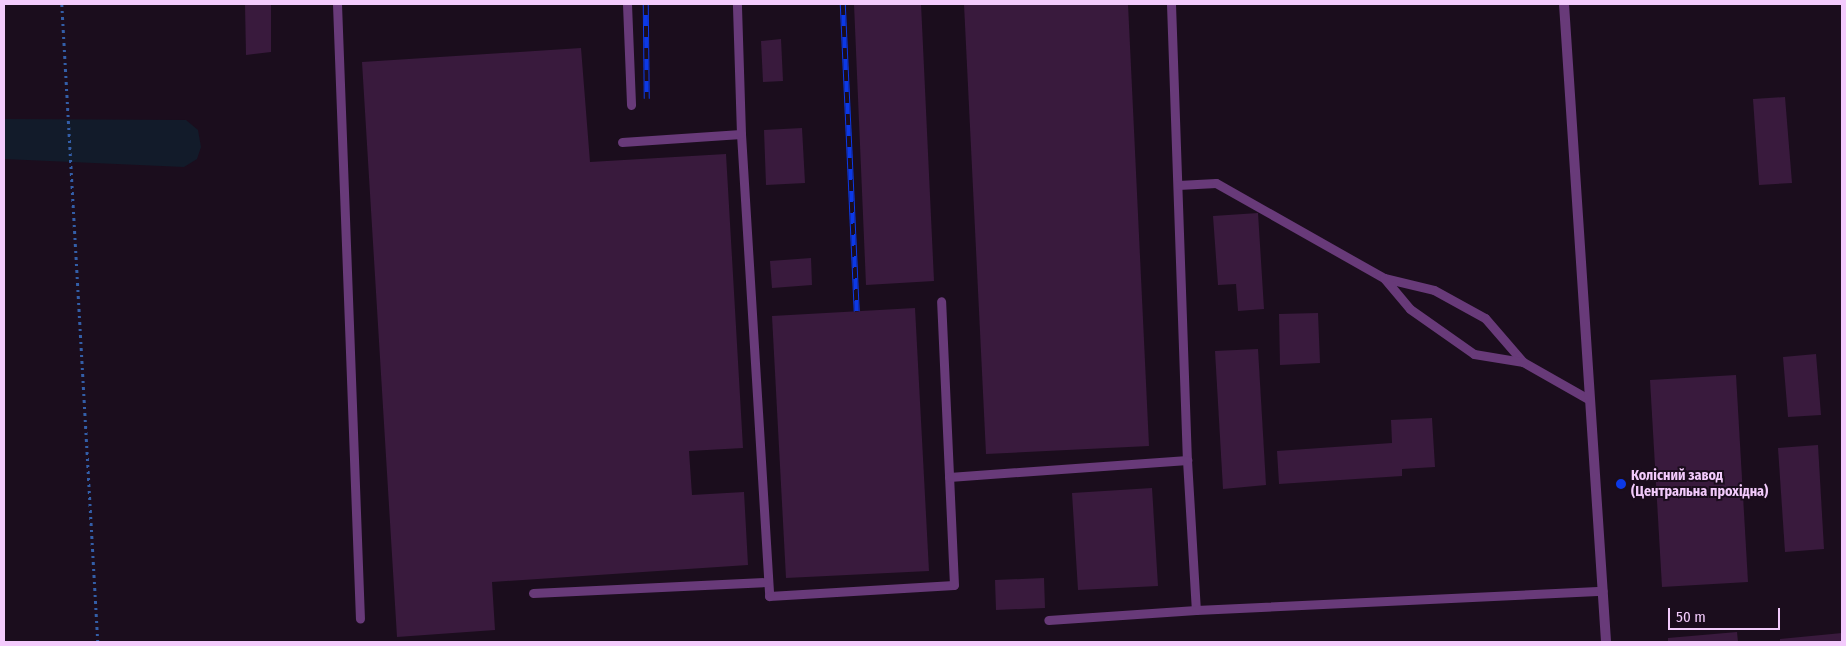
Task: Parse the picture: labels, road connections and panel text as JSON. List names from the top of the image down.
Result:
{
  "places": ["Колісний завод (Центральна прохідна)"],
  "scale_bar": "50 m"
}
